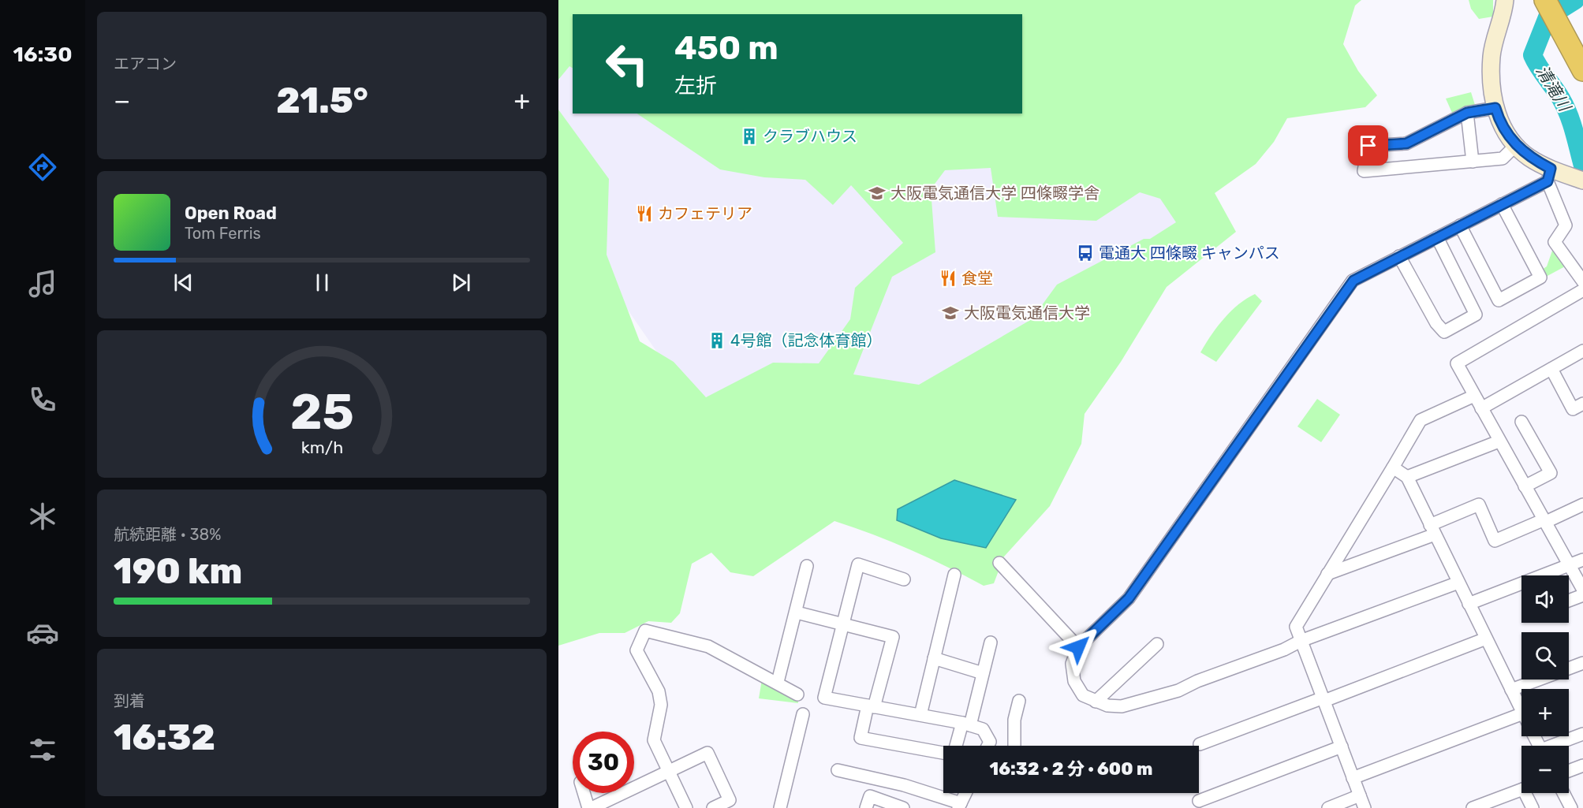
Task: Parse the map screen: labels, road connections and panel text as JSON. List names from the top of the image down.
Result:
{
  "water": ["清滝川"],
  "places": {
    "building": ["クラブハウス", "4号館（記念体育館）"],
    "school or university": ["大阪電気通信大学 四條畷学舎", "大阪電気通信大学"],
    "restaurant": ["カフェテリア", "食堂"],
    "bus stop": ["電通大 四條畷 キャンパス"]
  },
  "page": {
    "tabs": "16:30",
    "tile": [
      "エアコン",
      ["航続距離 · 38%", "190 km"],
      ["到着", "16:32"]
    ],
    "turn": ["450 m", "左折"],
    "heat": ["−", "21.5°", "+"],
    "song": ["Open Road", "Tom Ferris"],
    "map_buttons": ["+", "−"],
    "limit": "30",
    "trip": "16:32 · 2 分 · 600 m",
    "gauge": ["25", "km/h"]
  }
}
